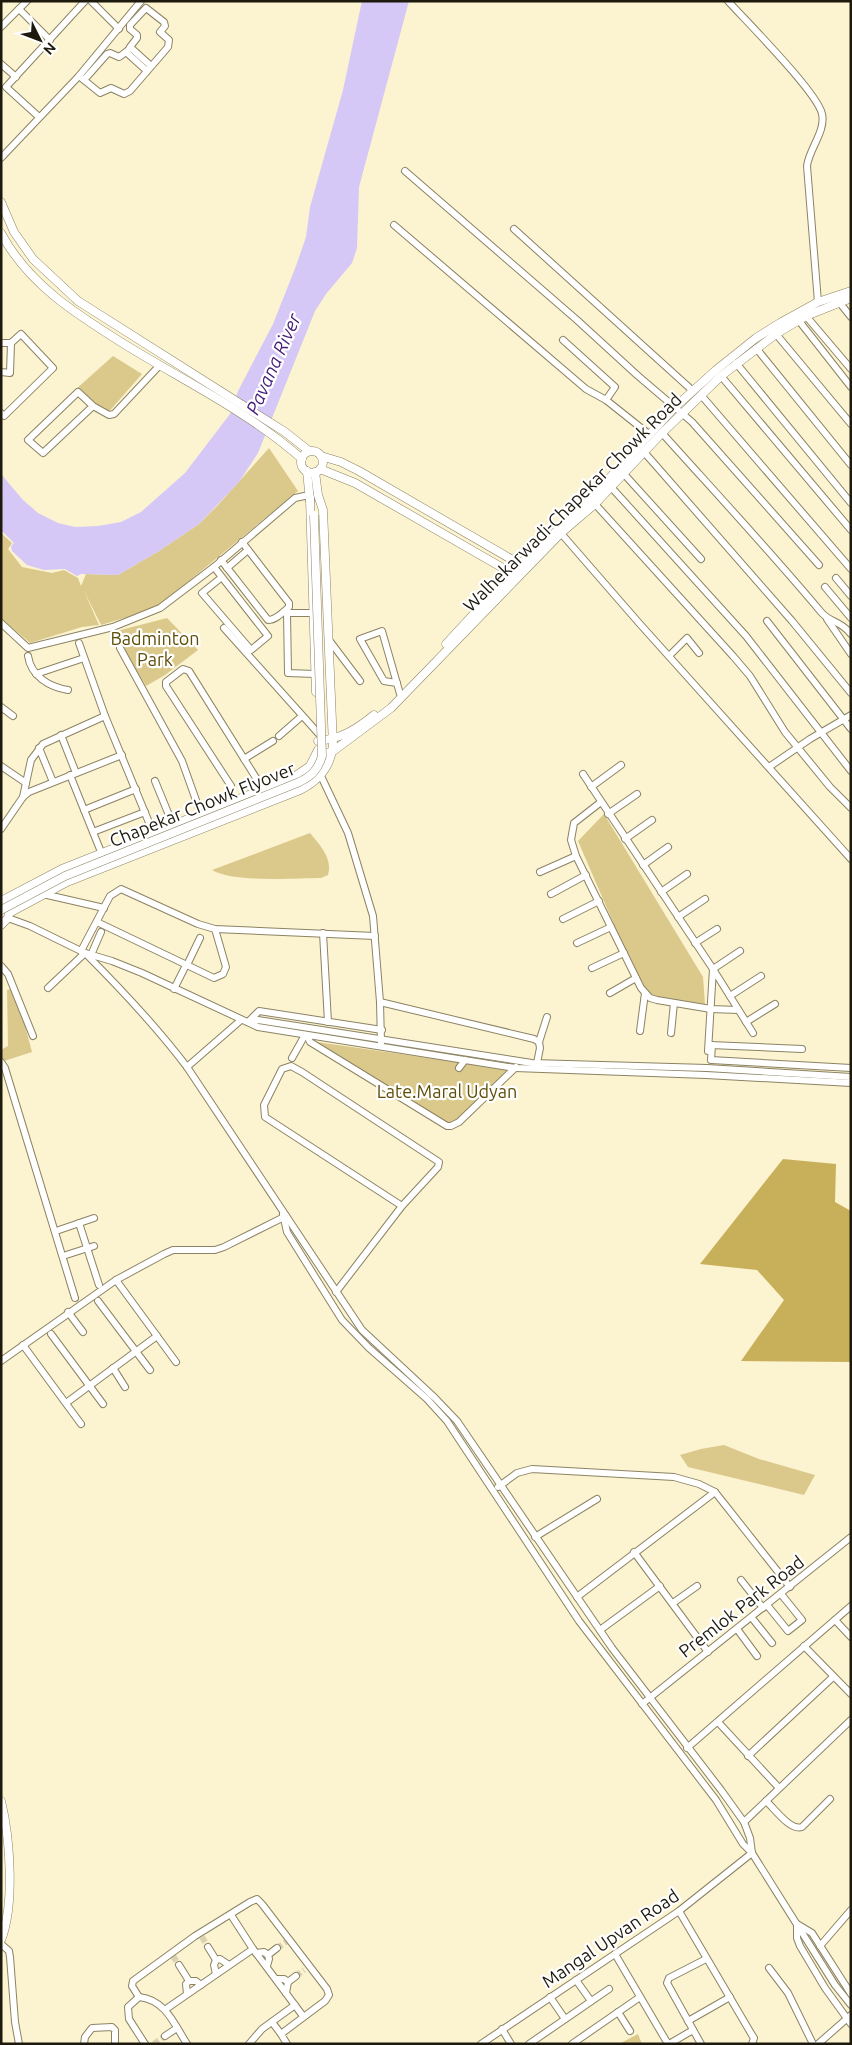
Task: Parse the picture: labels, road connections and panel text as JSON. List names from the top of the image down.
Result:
{
  "streets": {
    "main road": ["Walhekarwadi-Chapekar Chowk Road", "Chapekar Chowk Flyover"],
    "street": ["Premlok Park Road", "Mangal Upvan Road"]
  },
  "water": ["Pavana River"],
  "parks": ["Badminton Park", "Late.Maral Udyan"],
  "north": "bottom right"
}
